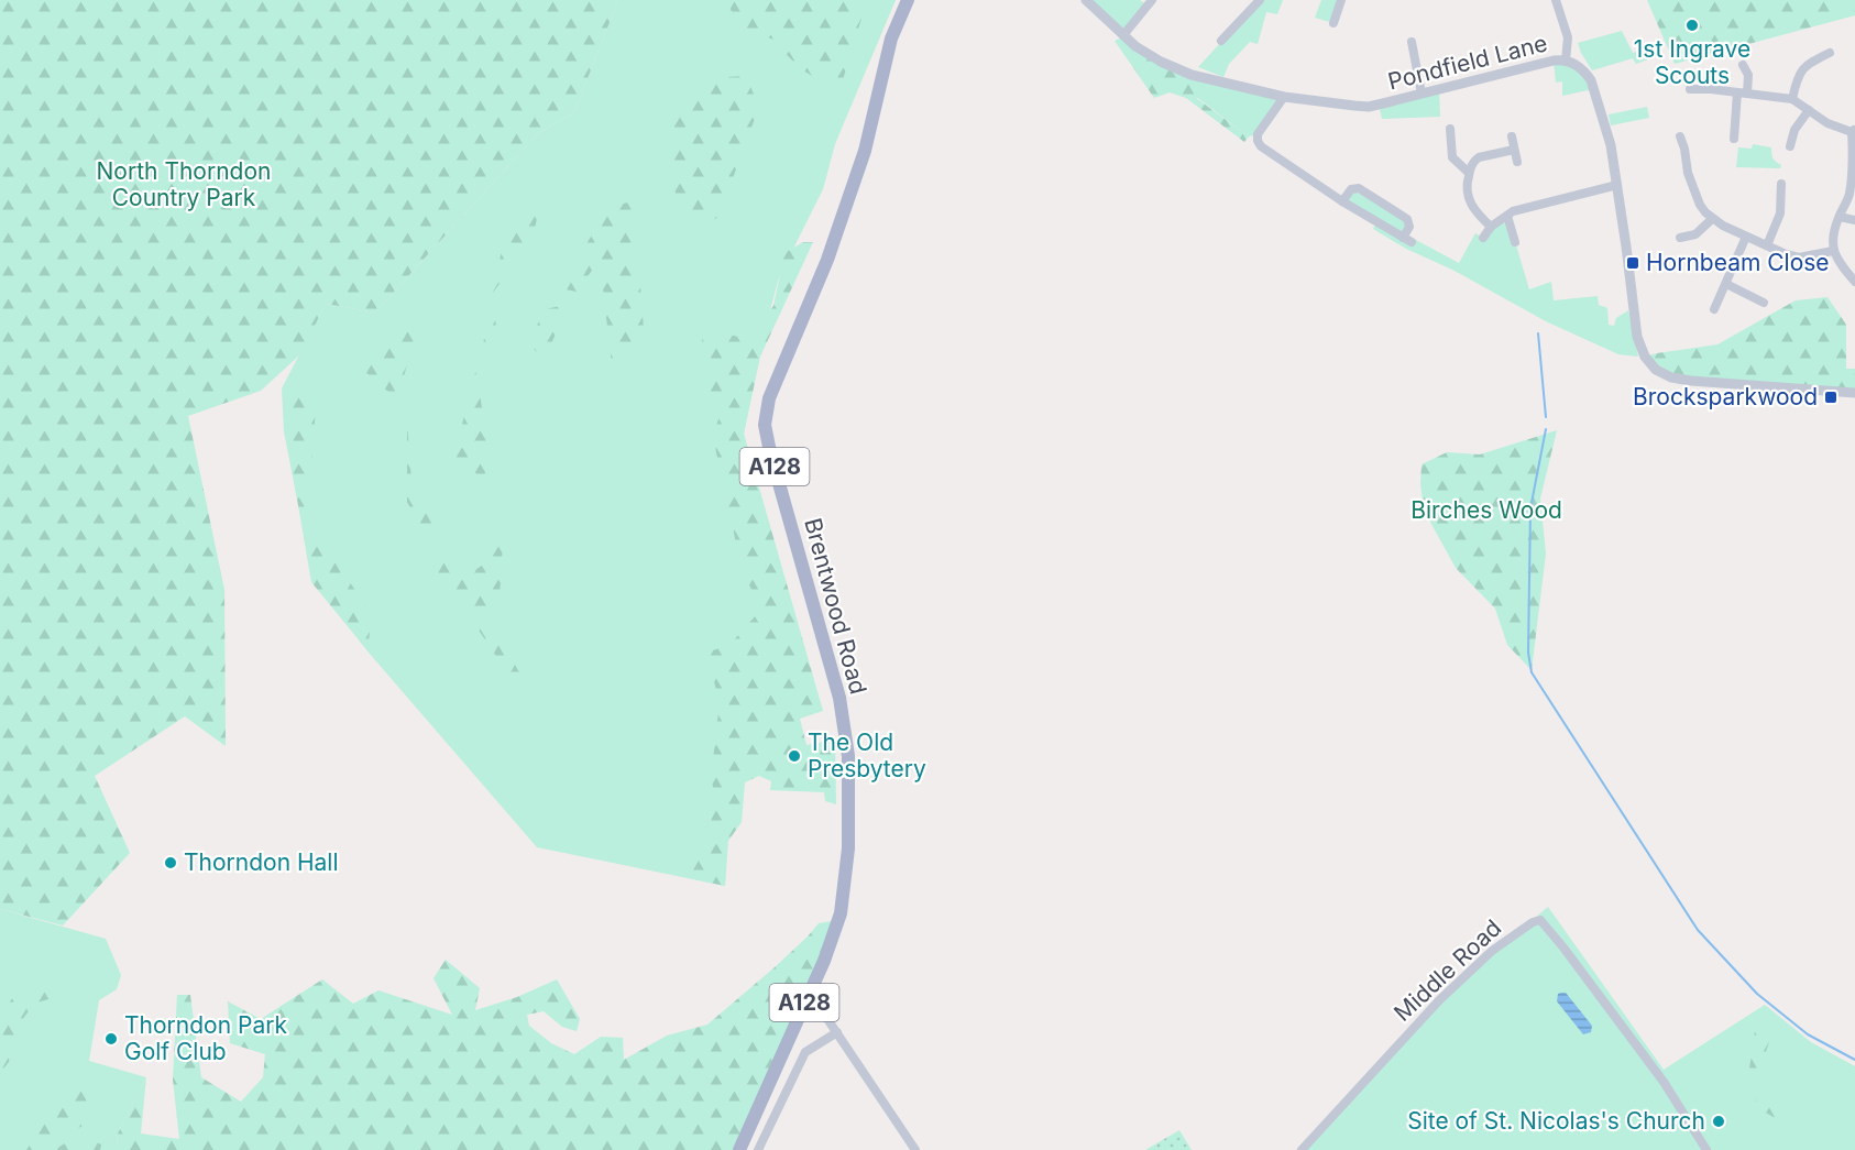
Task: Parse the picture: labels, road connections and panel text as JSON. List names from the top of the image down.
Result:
{
  "streets": {
    "main road": ["A128", "Brentwood Road"],
    "street": ["Pondfield Lane", "Middle Road"]
  },
  "parks": ["North Thorndon Country Park", "Birches Wood"],
  "places": {
    "other": [
      "1st Ingrave Scouts",
      "The Old Presbytery",
      "Thorndon Hall",
      "Thorndon Park Golf Club",
      "Site of St. Nicolas's Church"
    ],
    "transit": ["Hornbeam Close", "Brocksparkwood"]
  }
}
